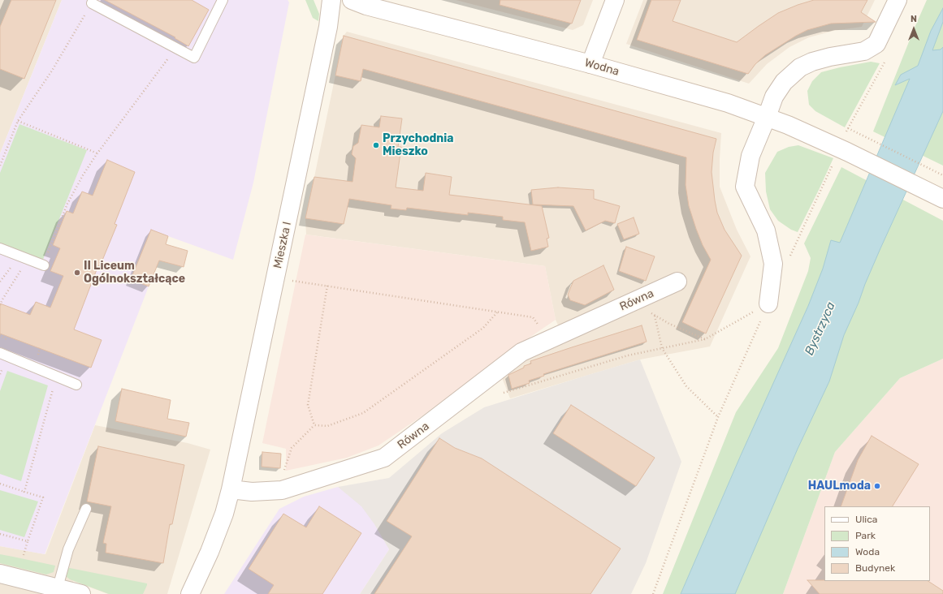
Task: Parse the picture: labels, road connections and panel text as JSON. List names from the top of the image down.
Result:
{
  "streets": {
    "street": ["Wodna", "Mieszka I", "Równa"]
  },
  "crossings": [
    ["Mieszka I", "Równa"]
  ],
  "water": ["Bystrzyca"],
  "places": ["Przychodnia Mieszko", "II Liceum Ogólnokształcące", "HAULmoda"],
  "legend": [
    "Ulica",
    "Park",
    "Woda",
    "Budynek"
  ],
  "north": "top"
}
